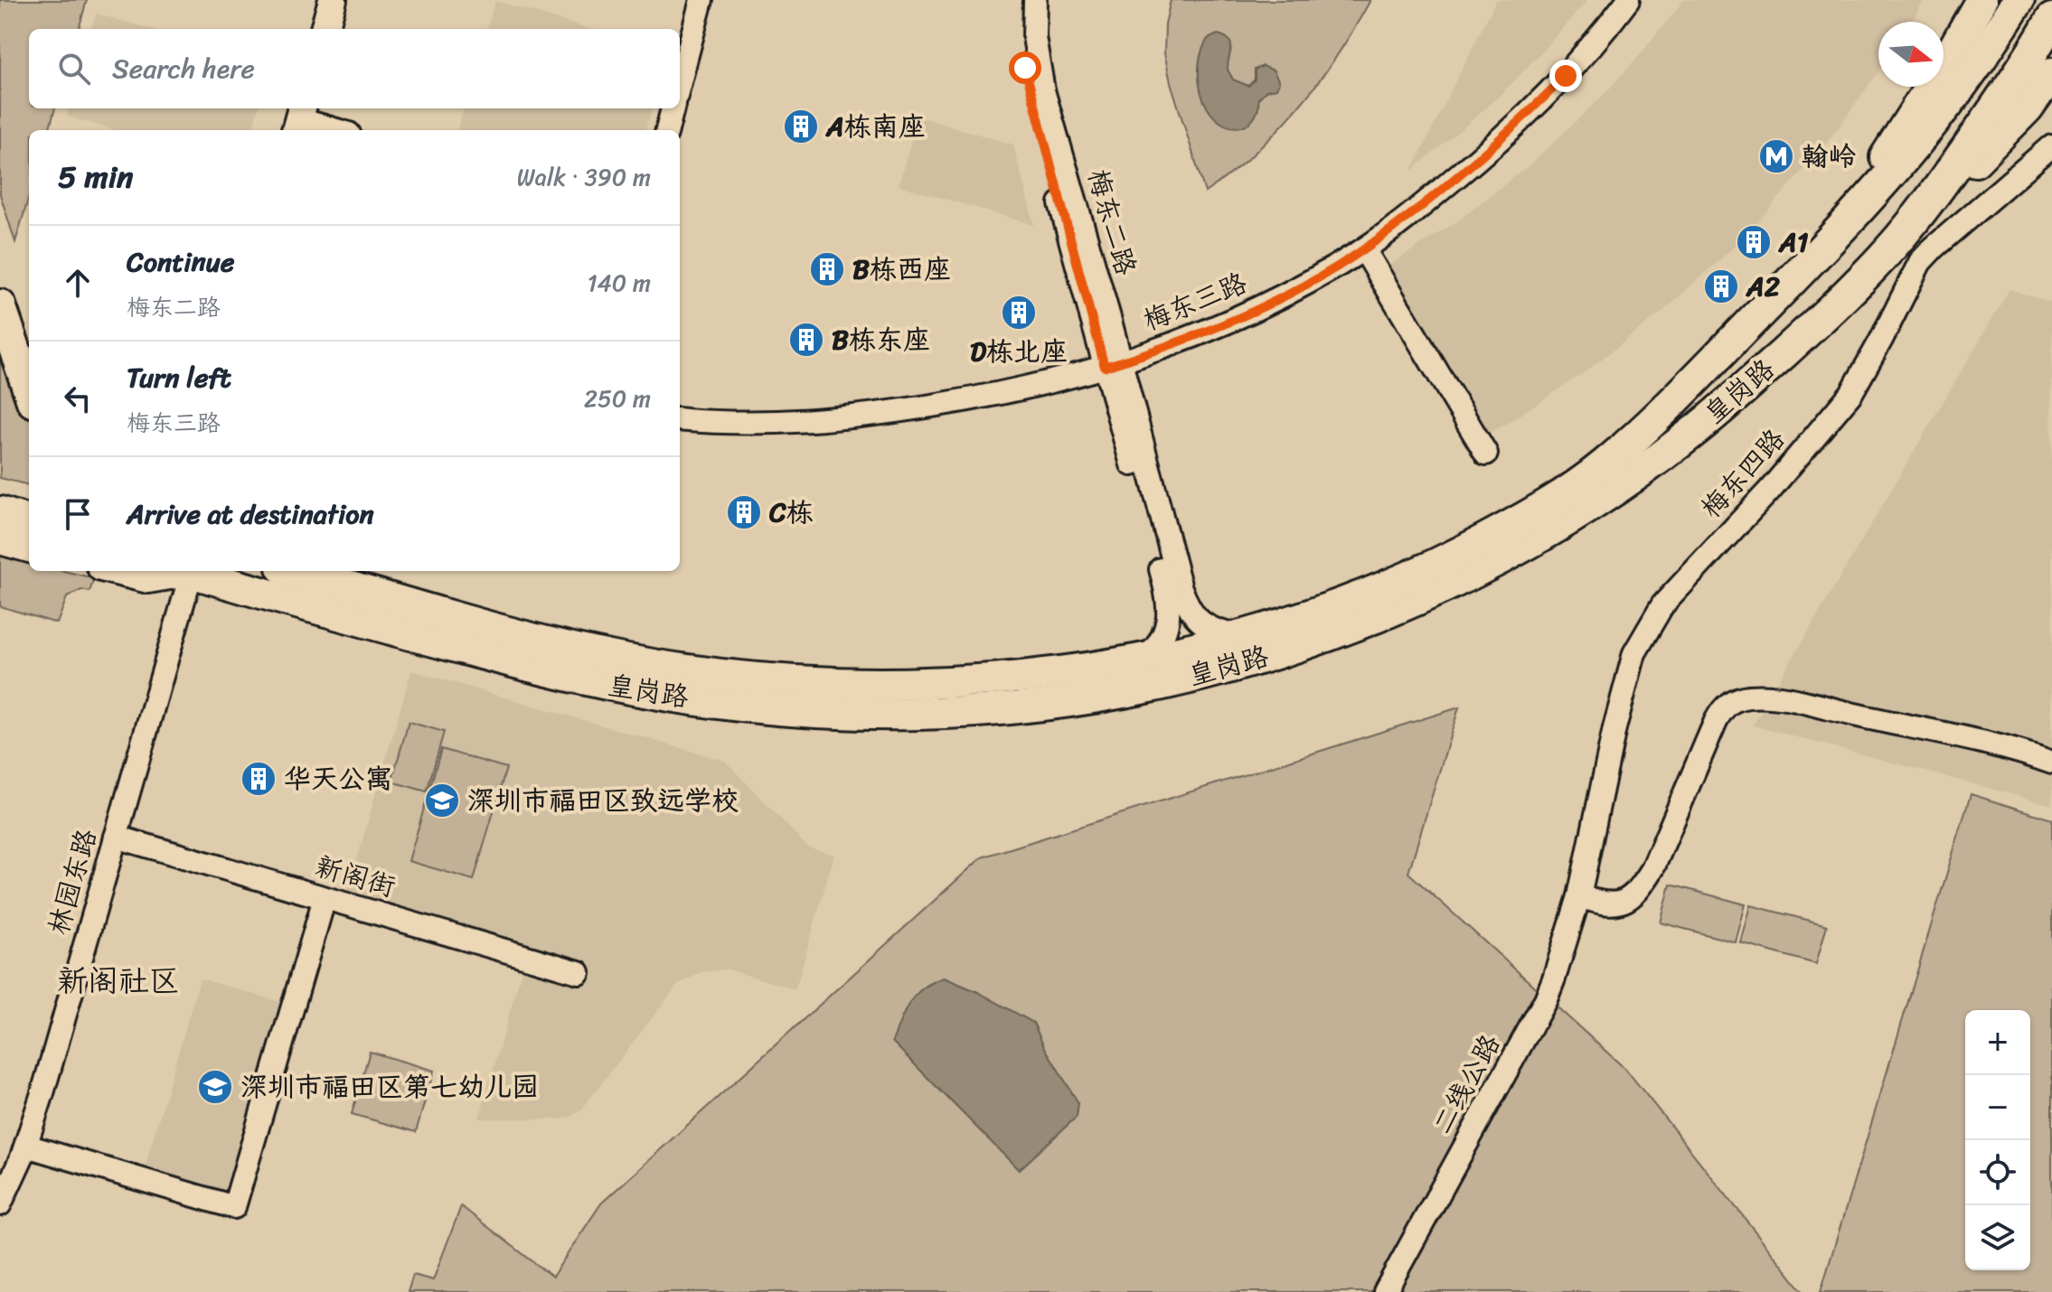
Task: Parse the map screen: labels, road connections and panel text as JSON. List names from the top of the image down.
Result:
{
  "streets": {
    "highway": ["皇岗路"],
    "street": [
      "梅东二路",
      "梅东三路",
      "梅东四路",
      "新阁街",
      "林园东路",
      "二线公路"
    ]
  },
  "crossings": [
    ["梅东二路", "梅东三路"],
    ["梅东二路", "皇岗路"],
    ["梅东四路", "二线公路"],
    ["新阁街", "林园东路"]
  ],
  "districts": ["新阁社区"],
  "places": {
    "building": [
      "A栋南座",
      "A1",
      "B栋西座",
      "A2",
      "D栋北座",
      "B栋东座",
      "C栋",
      "华天公寓"
    ],
    "metro station": ["翰岭"],
    "school or university": ["深圳市福田区致远学校", "深圳市福田区第七幼儿园"]
  },
  "north": "right",
  "page": {
    "search": "Search here",
    "heading": ["5 min", "Walk · 390 m"],
    "list": [
      ["Continue", "梅东二路", "140 m"],
      ["Turn left", "梅东三路", "250 m"],
      "Arrive at destination"
    ],
    "map_buttons": ["+", "−"]
  }
}
